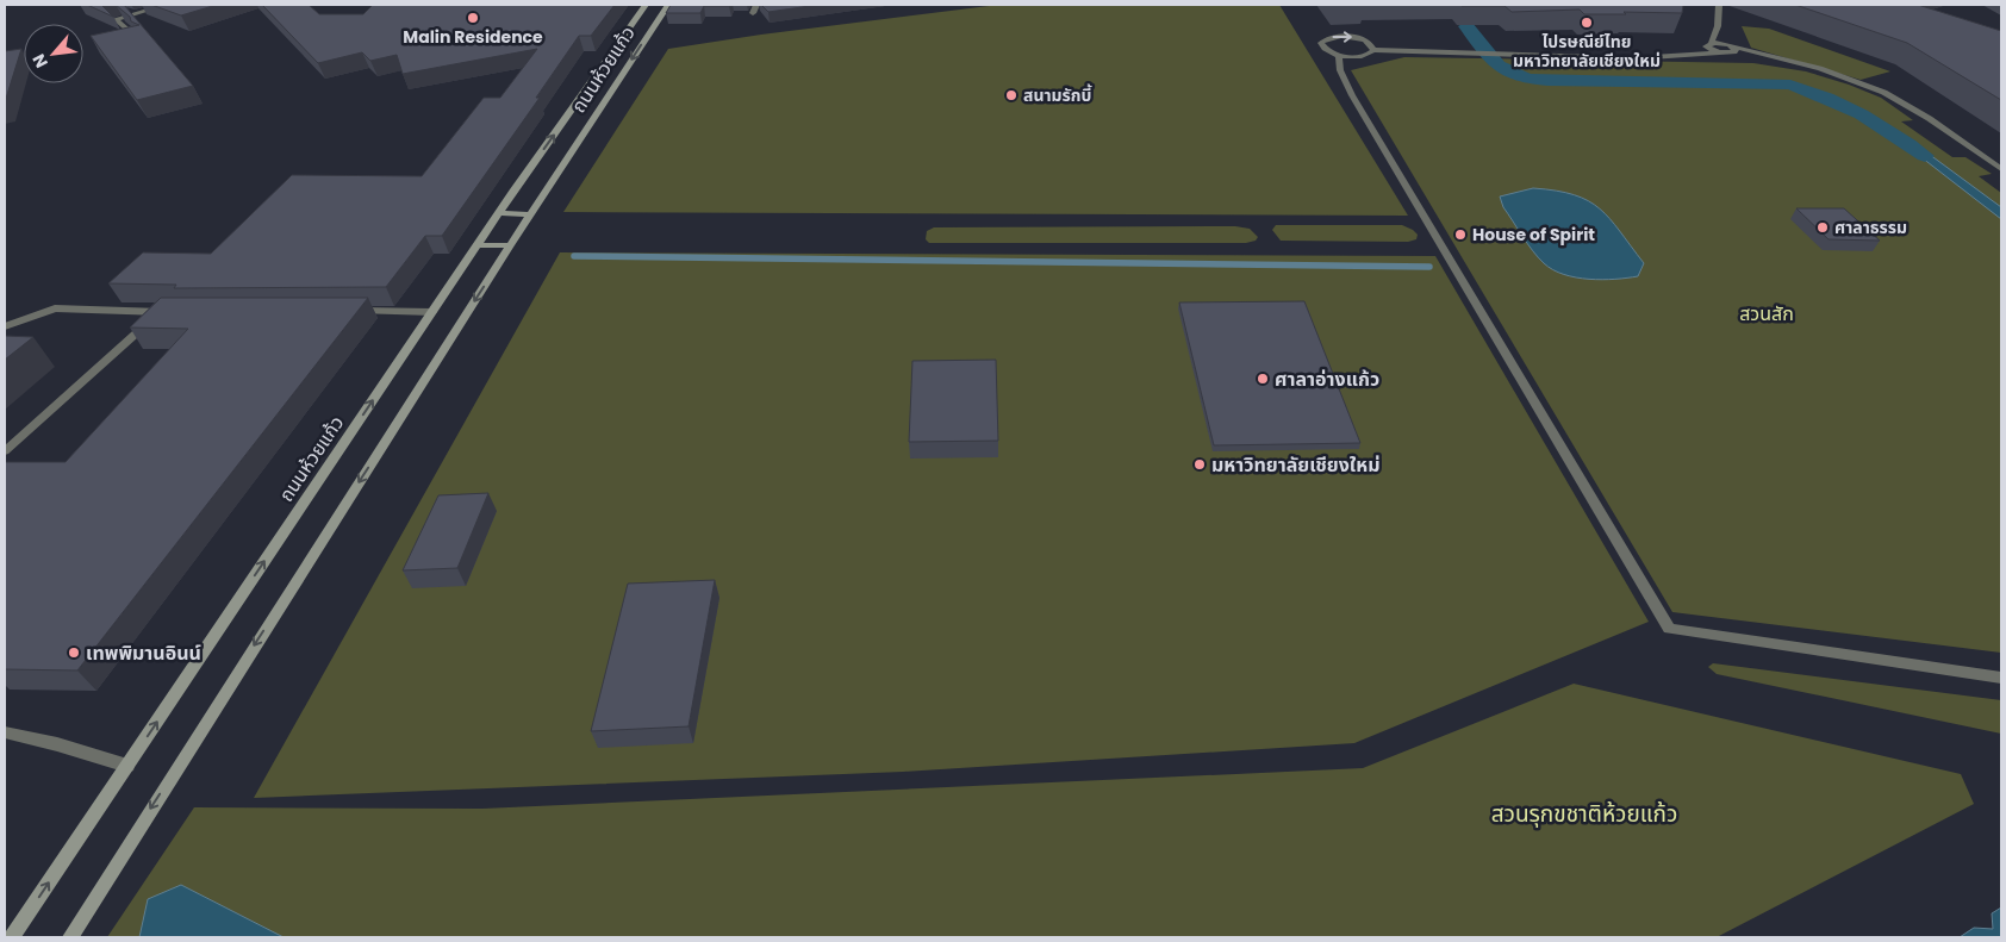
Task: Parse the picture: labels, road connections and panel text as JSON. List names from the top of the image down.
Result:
{
  "streets": {
    "main road": ["ถนนห้วยแก้ว"]
  },
  "parks": ["สวนสัก", "สวนรุกขชาติห้วยแก้ว"],
  "places": [
    "Malin Residence",
    "ไปรษณีย์ไทย มหาวิทยาลัยเชียงใหม่",
    "สนามรักบี้",
    "ศาลาธรรม",
    "House of Spirit",
    "ศาลาอ่างแก้ว",
    "มหาวิทยาลัยเชียงใหม่",
    "เทพพิมานอินน์"
  ],
  "north": "bottom left"
}
